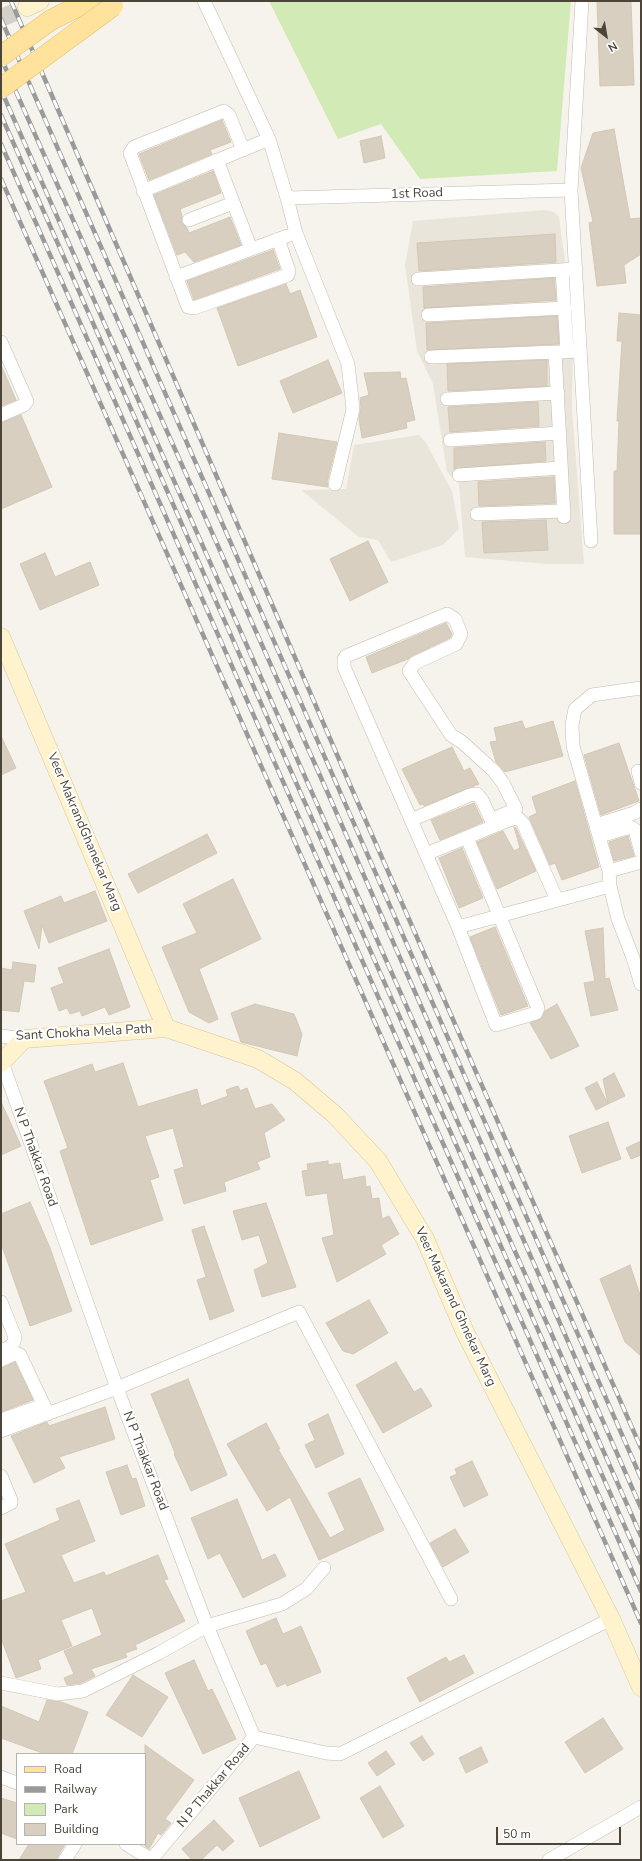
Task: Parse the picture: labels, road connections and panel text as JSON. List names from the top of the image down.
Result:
{
  "streets": {
    "street": [
      "1st Road",
      "Veer MakrandGhanekar Marg",
      "Sant Chokha Mela Path",
      "N P Thakkar Road",
      "Veer Makarand Ghnekar Marg"
    ]
  },
  "crossings": [
    ["Veer MakrandGhanekar Marg", "Sant Chokha Mela Path"],
    ["Veer MakrandGhanekar Marg", "Veer Makarand Ghnekar Marg"],
    ["Sant Chokha Mela Path", "N P Thakkar Road"],
    ["Sant Chokha Mela Path", "Veer Makarand Ghnekar Marg"]
  ],
  "legend": [
    "Road",
    "Railway",
    "Park",
    "Building"
  ],
  "scale_bar": "50 m",
  "north": "bottom right"
}
